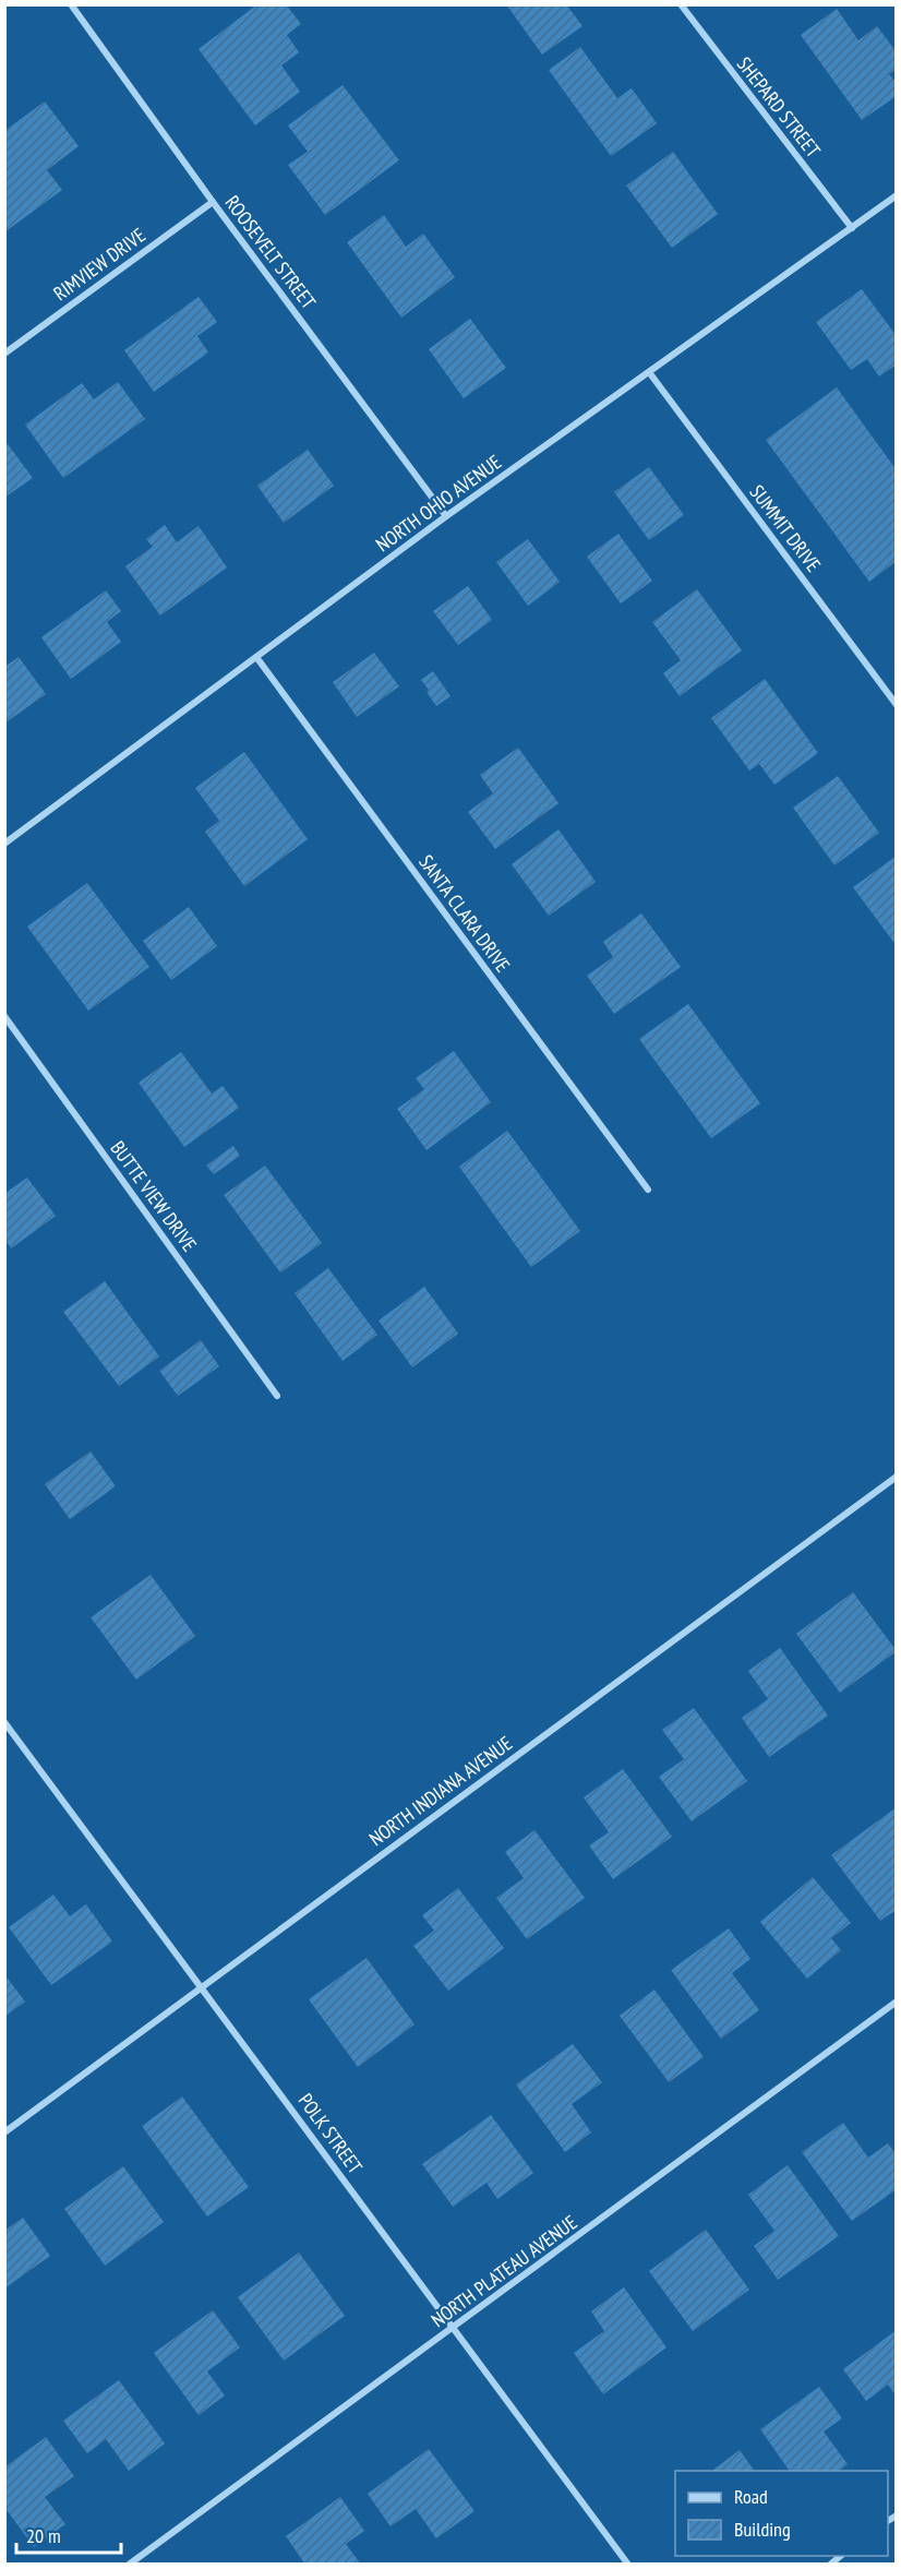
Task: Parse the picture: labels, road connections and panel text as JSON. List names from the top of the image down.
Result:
{
  "streets": {
    "street": [
      "SHEPARD STREET",
      "ROOSEVELT STREET",
      "RIMVIEW DRIVE",
      "NORTH OHIO AVENUE",
      "SUMMIT DRIVE",
      "SANTA CLARA DRIVE",
      "BUTTE VIEW DRIVE",
      "NORTH INDIANA AVENUE",
      "POLK STREET",
      "NORTH PLATEAU AVENUE"
    ]
  },
  "crossings": [
    ["SHEPARD STREET", "NORTH OHIO AVENUE"],
    ["ROOSEVELT STREET", "RIMVIEW DRIVE"],
    ["ROOSEVELT STREET", "NORTH OHIO AVENUE"],
    ["NORTH OHIO AVENUE", "SUMMIT DRIVE"],
    ["NORTH OHIO AVENUE", "SANTA CLARA DRIVE"],
    ["NORTH INDIANA AVENUE", "POLK STREET"],
    ["POLK STREET", "NORTH PLATEAU AVENUE"]
  ],
  "legend": ["Road", "Building"],
  "scale_bar": "20 m"
}
